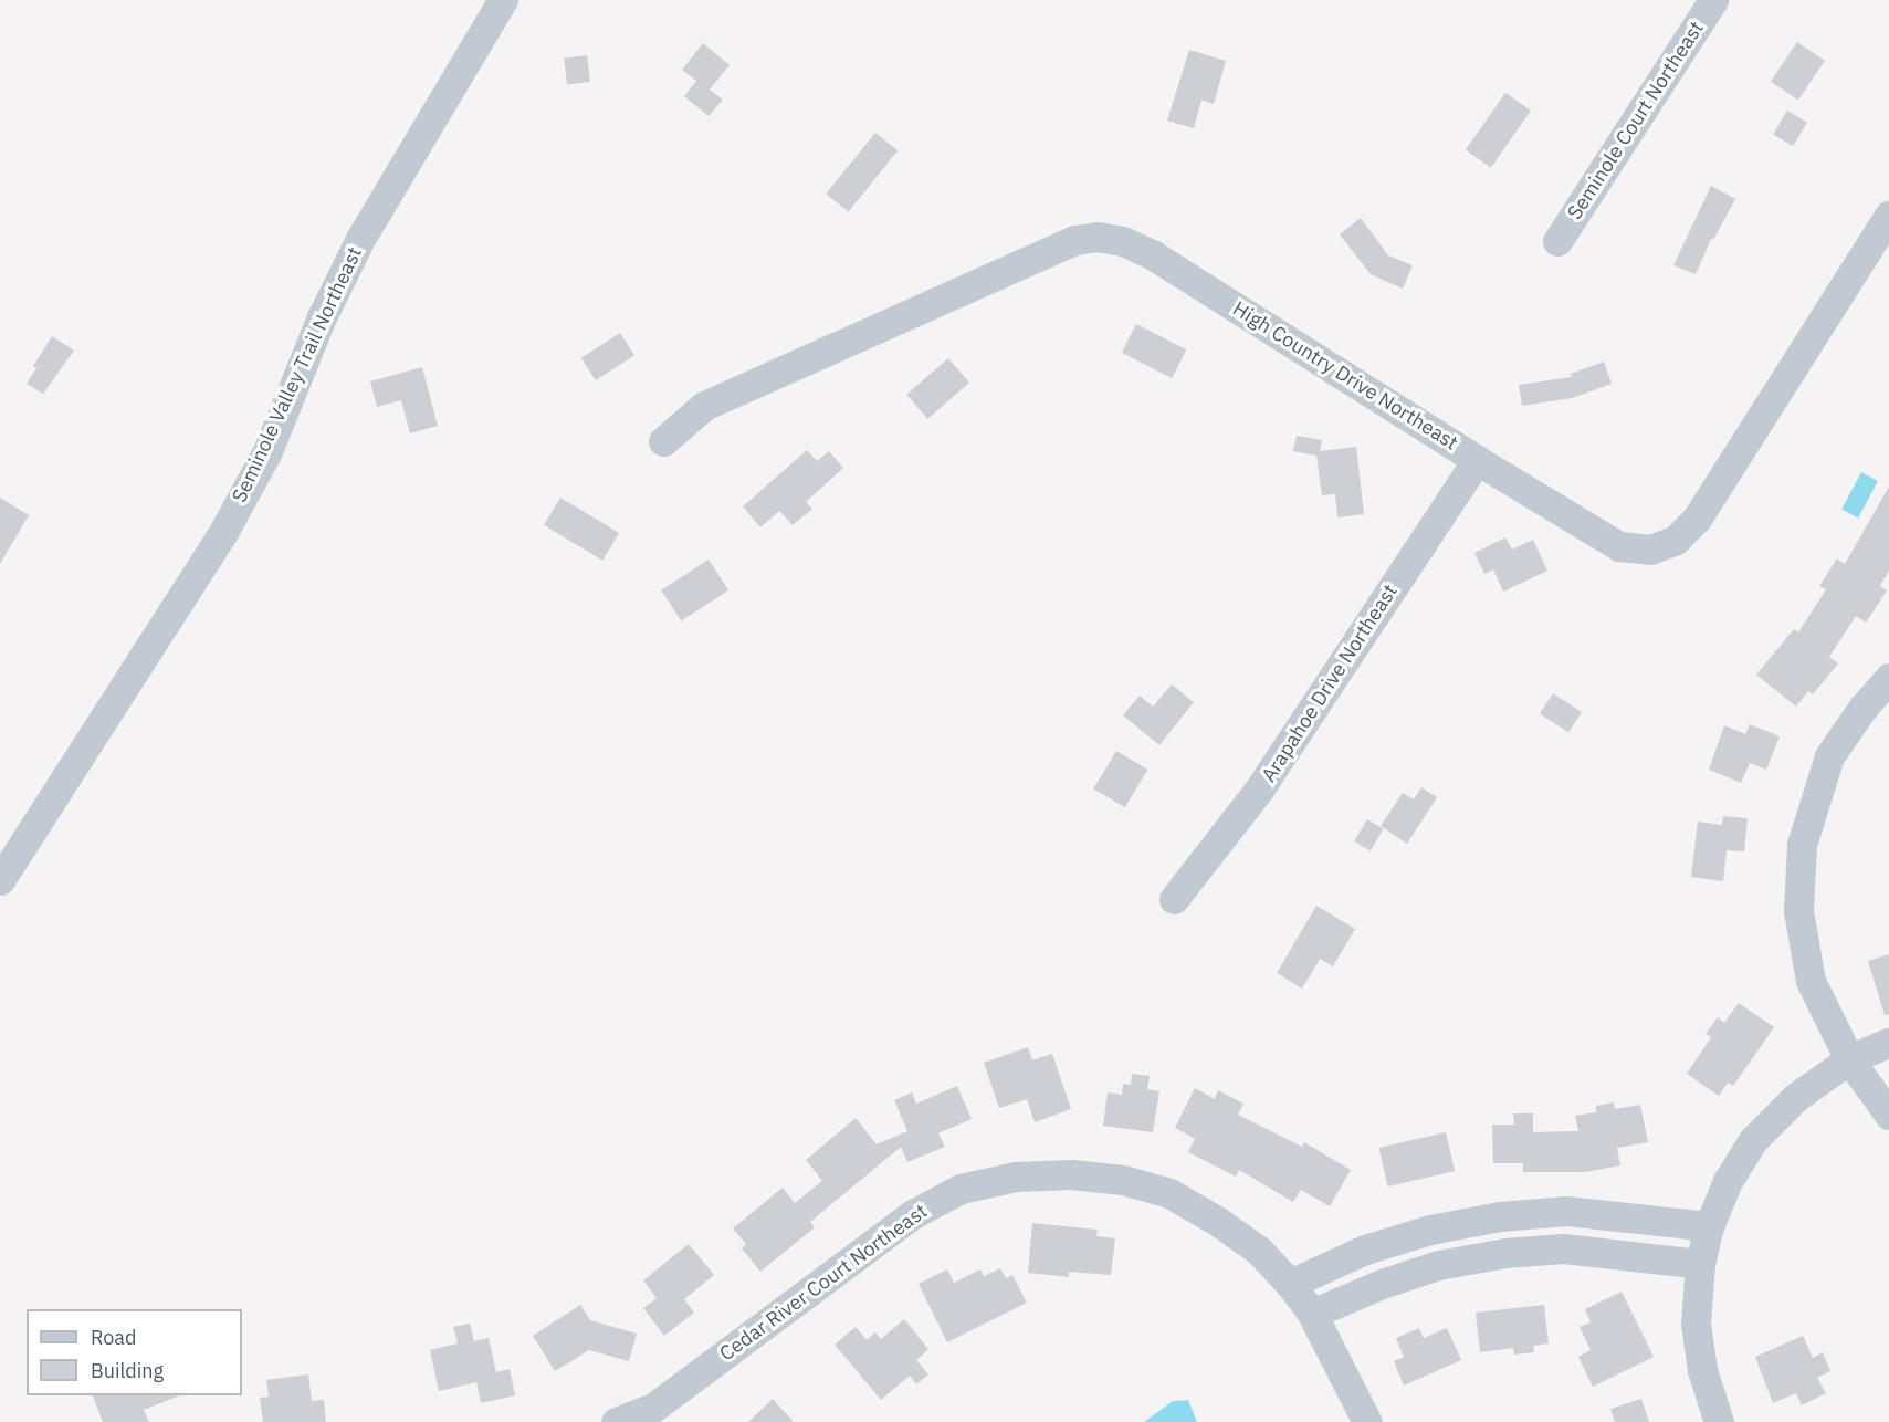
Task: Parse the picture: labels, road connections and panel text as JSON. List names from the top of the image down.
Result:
{
  "streets": {
    "street": [
      "Seminole Court Northeast",
      "Seminole Valley Trail Northeast",
      "High Country Drive Northeast",
      "Arapahoe Drive Northeast",
      "Cedar River Court Northeast"
    ]
  },
  "crossings": [
    ["High Country Drive Northeast", "Arapahoe Drive Northeast"]
  ],
  "legend": ["Road", "Building"]
}
